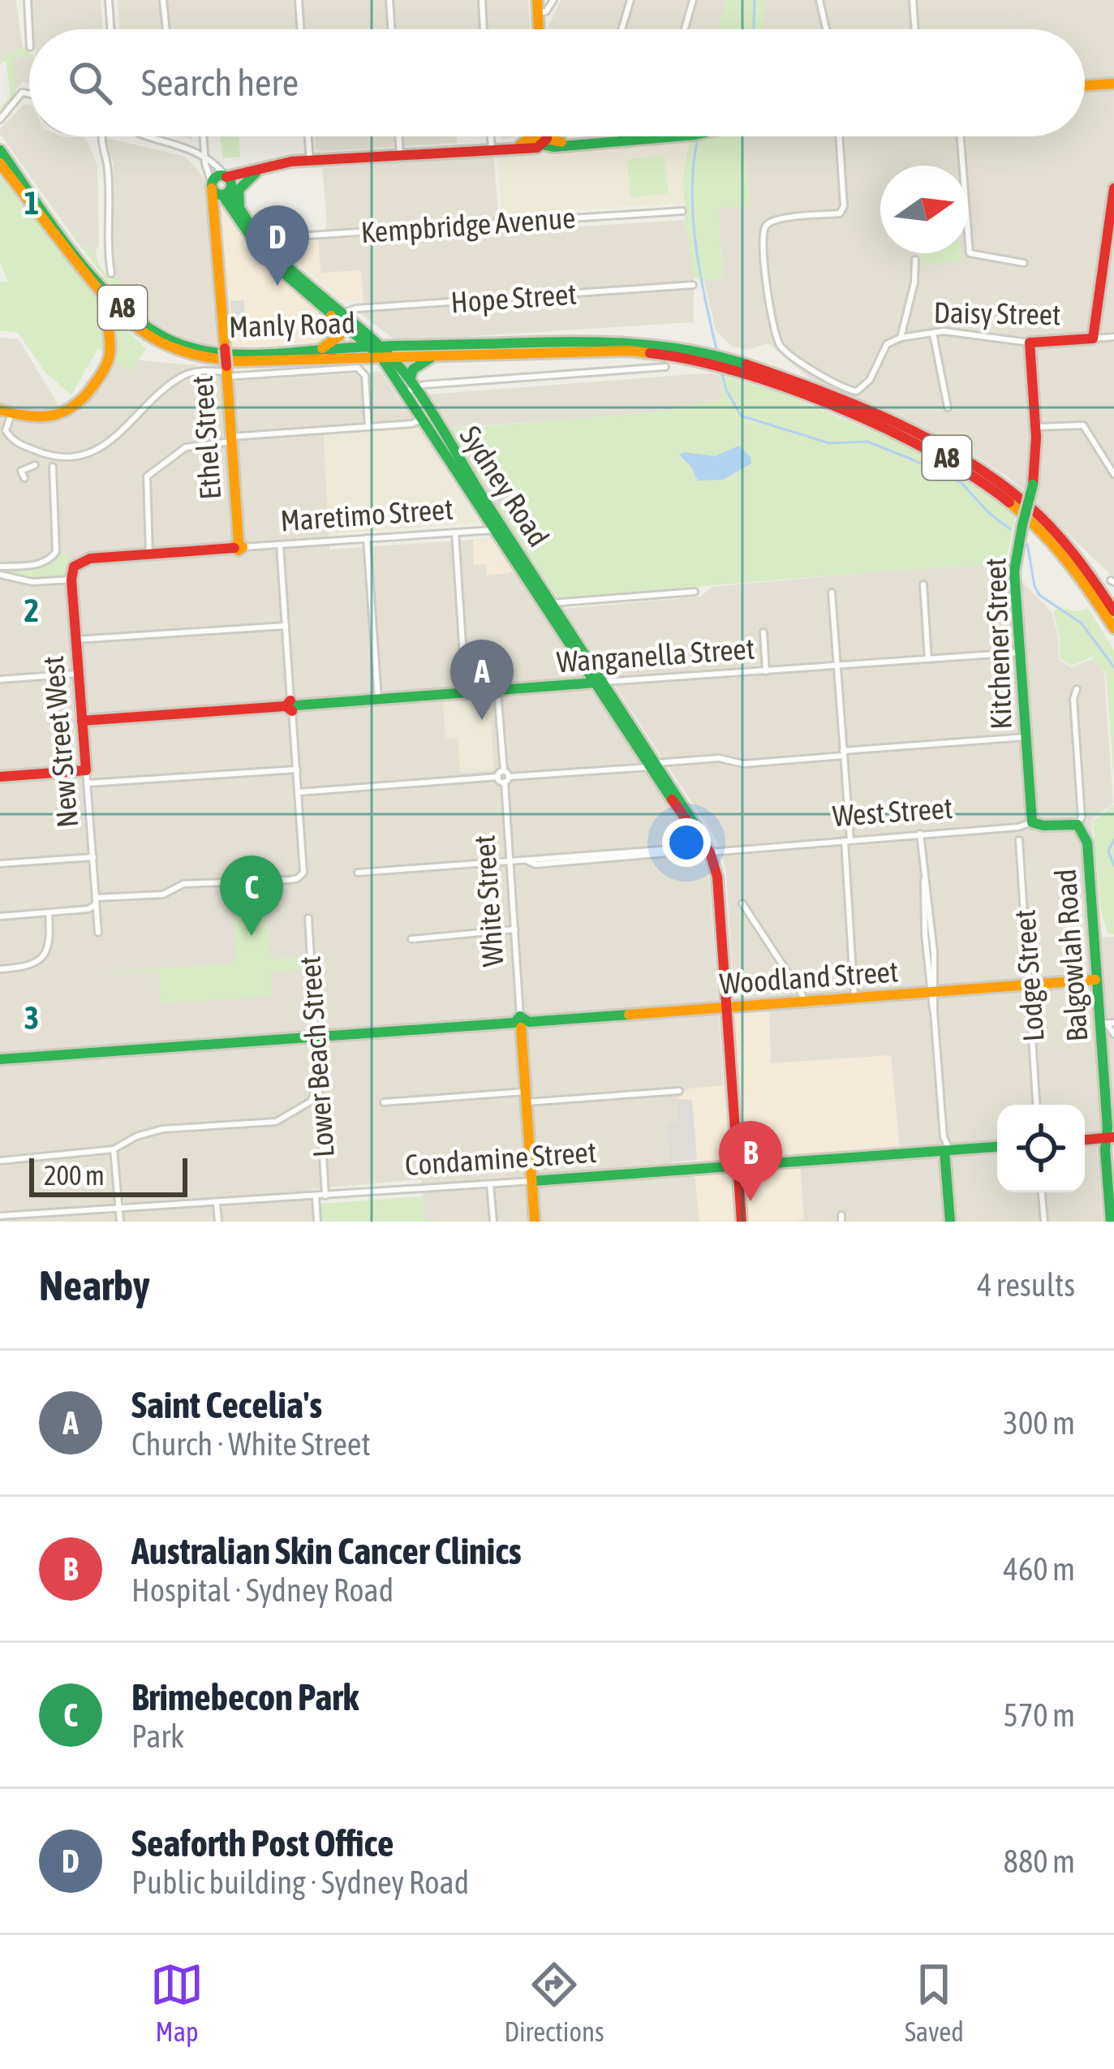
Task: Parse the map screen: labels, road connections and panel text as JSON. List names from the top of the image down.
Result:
{
  "streets": {
    "main road": [
      "A8",
      "Daisy Street",
      "Manly Road",
      "Ethel Street",
      "Sydney Road",
      "Maretimo Street",
      "Kitchener Street",
      "Wanganella Street",
      "New Street West",
      "West Street",
      "White Street",
      "Balgowlah Road",
      "Woodland Street",
      "Condamine Street"
    ],
    "street": [
      "Kempbridge Avenue",
      "Hope Street",
      "Lodge Street",
      "Lower Beach Street"
    ]
  },
  "crossings": [
    ["Kempbridge Avenue", "Sydney Road"],
    ["Hope Street", "Sydney Road"],
    ["A8", "Manly Road"],
    ["A8", "Sydney Road"],
    ["Daisy Street", "Kitchener Street"],
    ["Manly Road", "Sydney Road"],
    ["Ethel Street", "Sydney Road"],
    ["Ethel Street", "Maretimo Street"],
    ["Sydney Road", "Maretimo Street"],
    ["Sydney Road", "Wanganella Street"],
    ["Sydney Road", "West Street"],
    ["Sydney Road", "Woodland Street"],
    ["Sydney Road", "Condamine Street"],
    ["Maretimo Street", "New Street West"],
    ["Kitchener Street", "Wanganella Street"],
    ["Kitchener Street", "West Street"],
    ["Wanganella Street", "New Street West"],
    ["Wanganella Street", "White Street"],
    ["West Street", "White Street"],
    ["West Street", "Balgowlah Road"],
    ["White Street", "Woodland Street"],
    ["White Street", "Condamine Street"],
    ["Balgowlah Road", "Woodland Street"],
    ["Lodge Street", "Woodland Street"],
    ["Woodland Street", "Lower Beach Street"],
    ["Lower Beach Street", "Condamine Street"]
  ],
  "scale_bar": "200 m",
  "north": "right",
  "page": {
    "search": "Search here",
    "pins": [
      "D",
      "A",
      "C",
      "B"
    ],
    "scale": "200 m",
    "heading": ["Nearby", "4 results"],
    "list": [
      {
        "mark": "A",
        "name": "Saint Cecelia's",
        "note": "Church · White Street",
        "value": "300 m"
      },
      {
        "mark": "B",
        "name": "Australian Skin Cancer Clinics",
        "note": "Hospital · Sydney Road",
        "value": "460 m"
      },
      {
        "mark": "C",
        "name": "Brimebecon Park",
        "note": "Park",
        "value": "570 m"
      },
      {
        "mark": "D",
        "name": "Seaforth Post Office",
        "note": "Public building · Sydney Road",
        "value": "880 m"
      }
    ],
    "nav": ["Map", "Directions", "Saved"]
  },
  "grid": {
    "rows": ["1", "2", "3"]
  }
}
